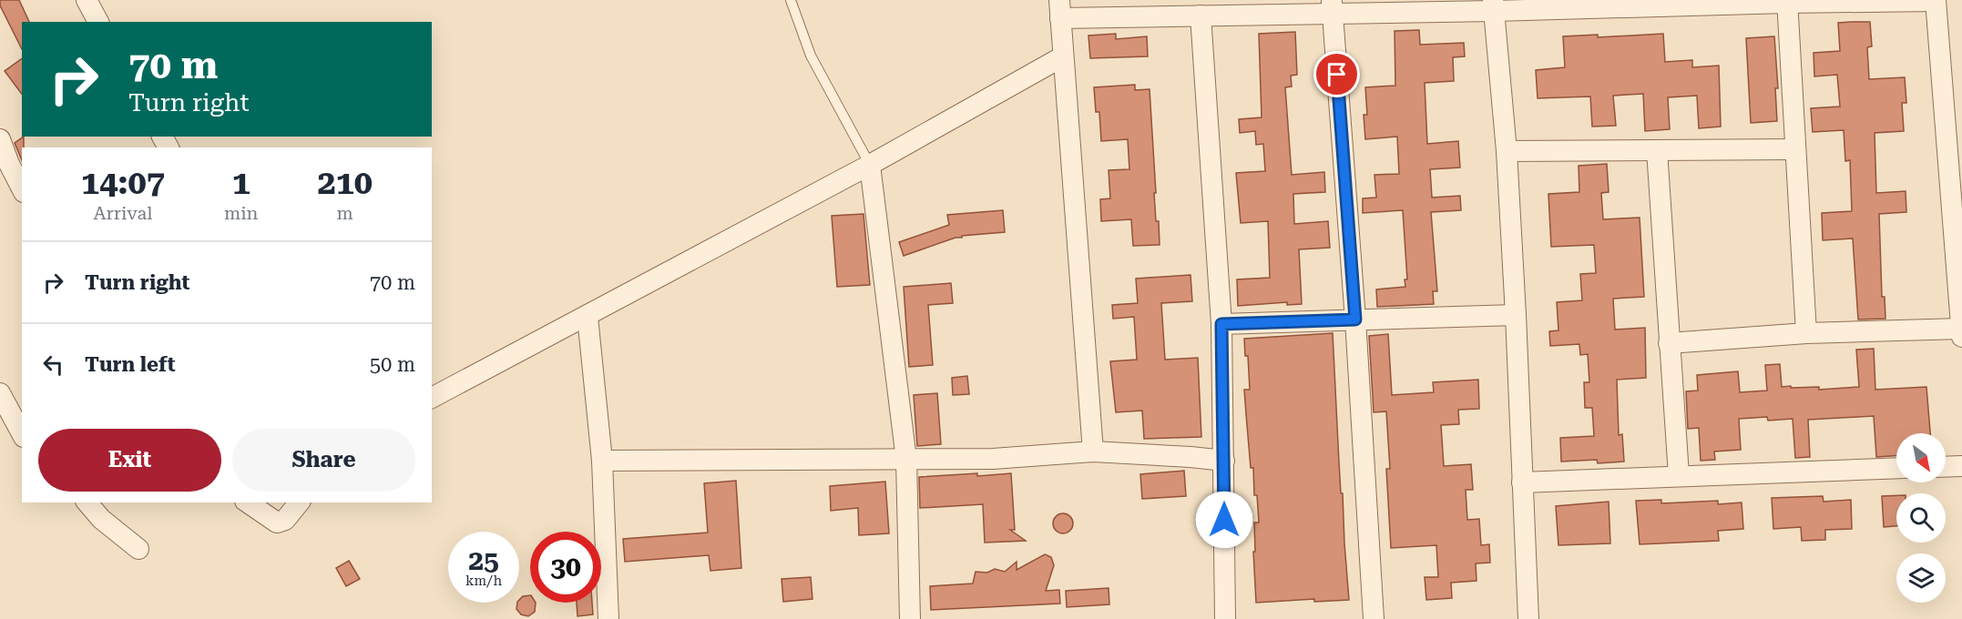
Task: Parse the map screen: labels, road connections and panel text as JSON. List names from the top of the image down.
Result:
{
  "north": "bottom right",
  "page": {
    "turn": ["70 m", "Turn right"],
    "eta": [
      "14:07",
      "Arrival",
      "1",
      "min",
      "210",
      "m"
    ],
    "list": [
      {
        "name": "Turn right",
        "value": "70 m"
      },
      {
        "name": "Turn left",
        "value": "50 m"
      }
    ],
    "buttons": ["Exit", "Share"],
    "speed": "25 km/h",
    "limit": "30"
  }
}
